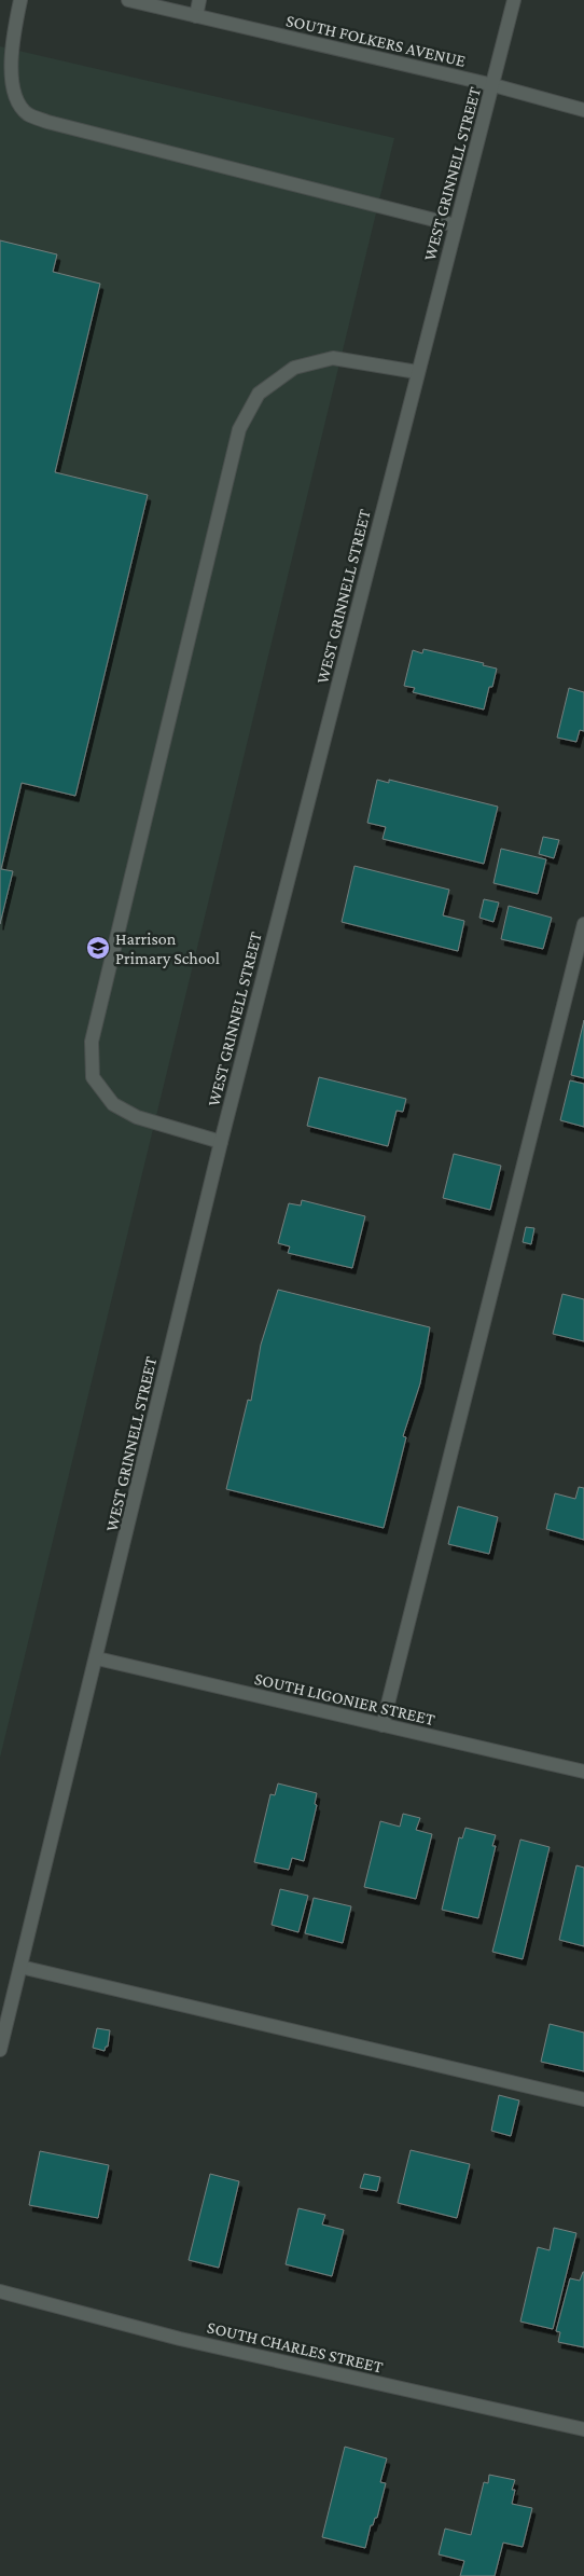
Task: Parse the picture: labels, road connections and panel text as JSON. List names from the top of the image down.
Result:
{
  "streets": {
    "street": [
      "SOUTH FOLKERS AVENUE",
      "WEST GRINNELL STREET",
      "SOUTH LIGONIER STREET",
      "SOUTH CHARLES STREET"
    ]
  },
  "crossings": [
    ["SOUTH FOLKERS AVENUE", "WEST GRINNELL STREET"],
    ["WEST GRINNELL STREET", "SOUTH LIGONIER STREET"]
  ],
  "places": {
    "school or university": ["Harrison Primary School"]
  }
}
